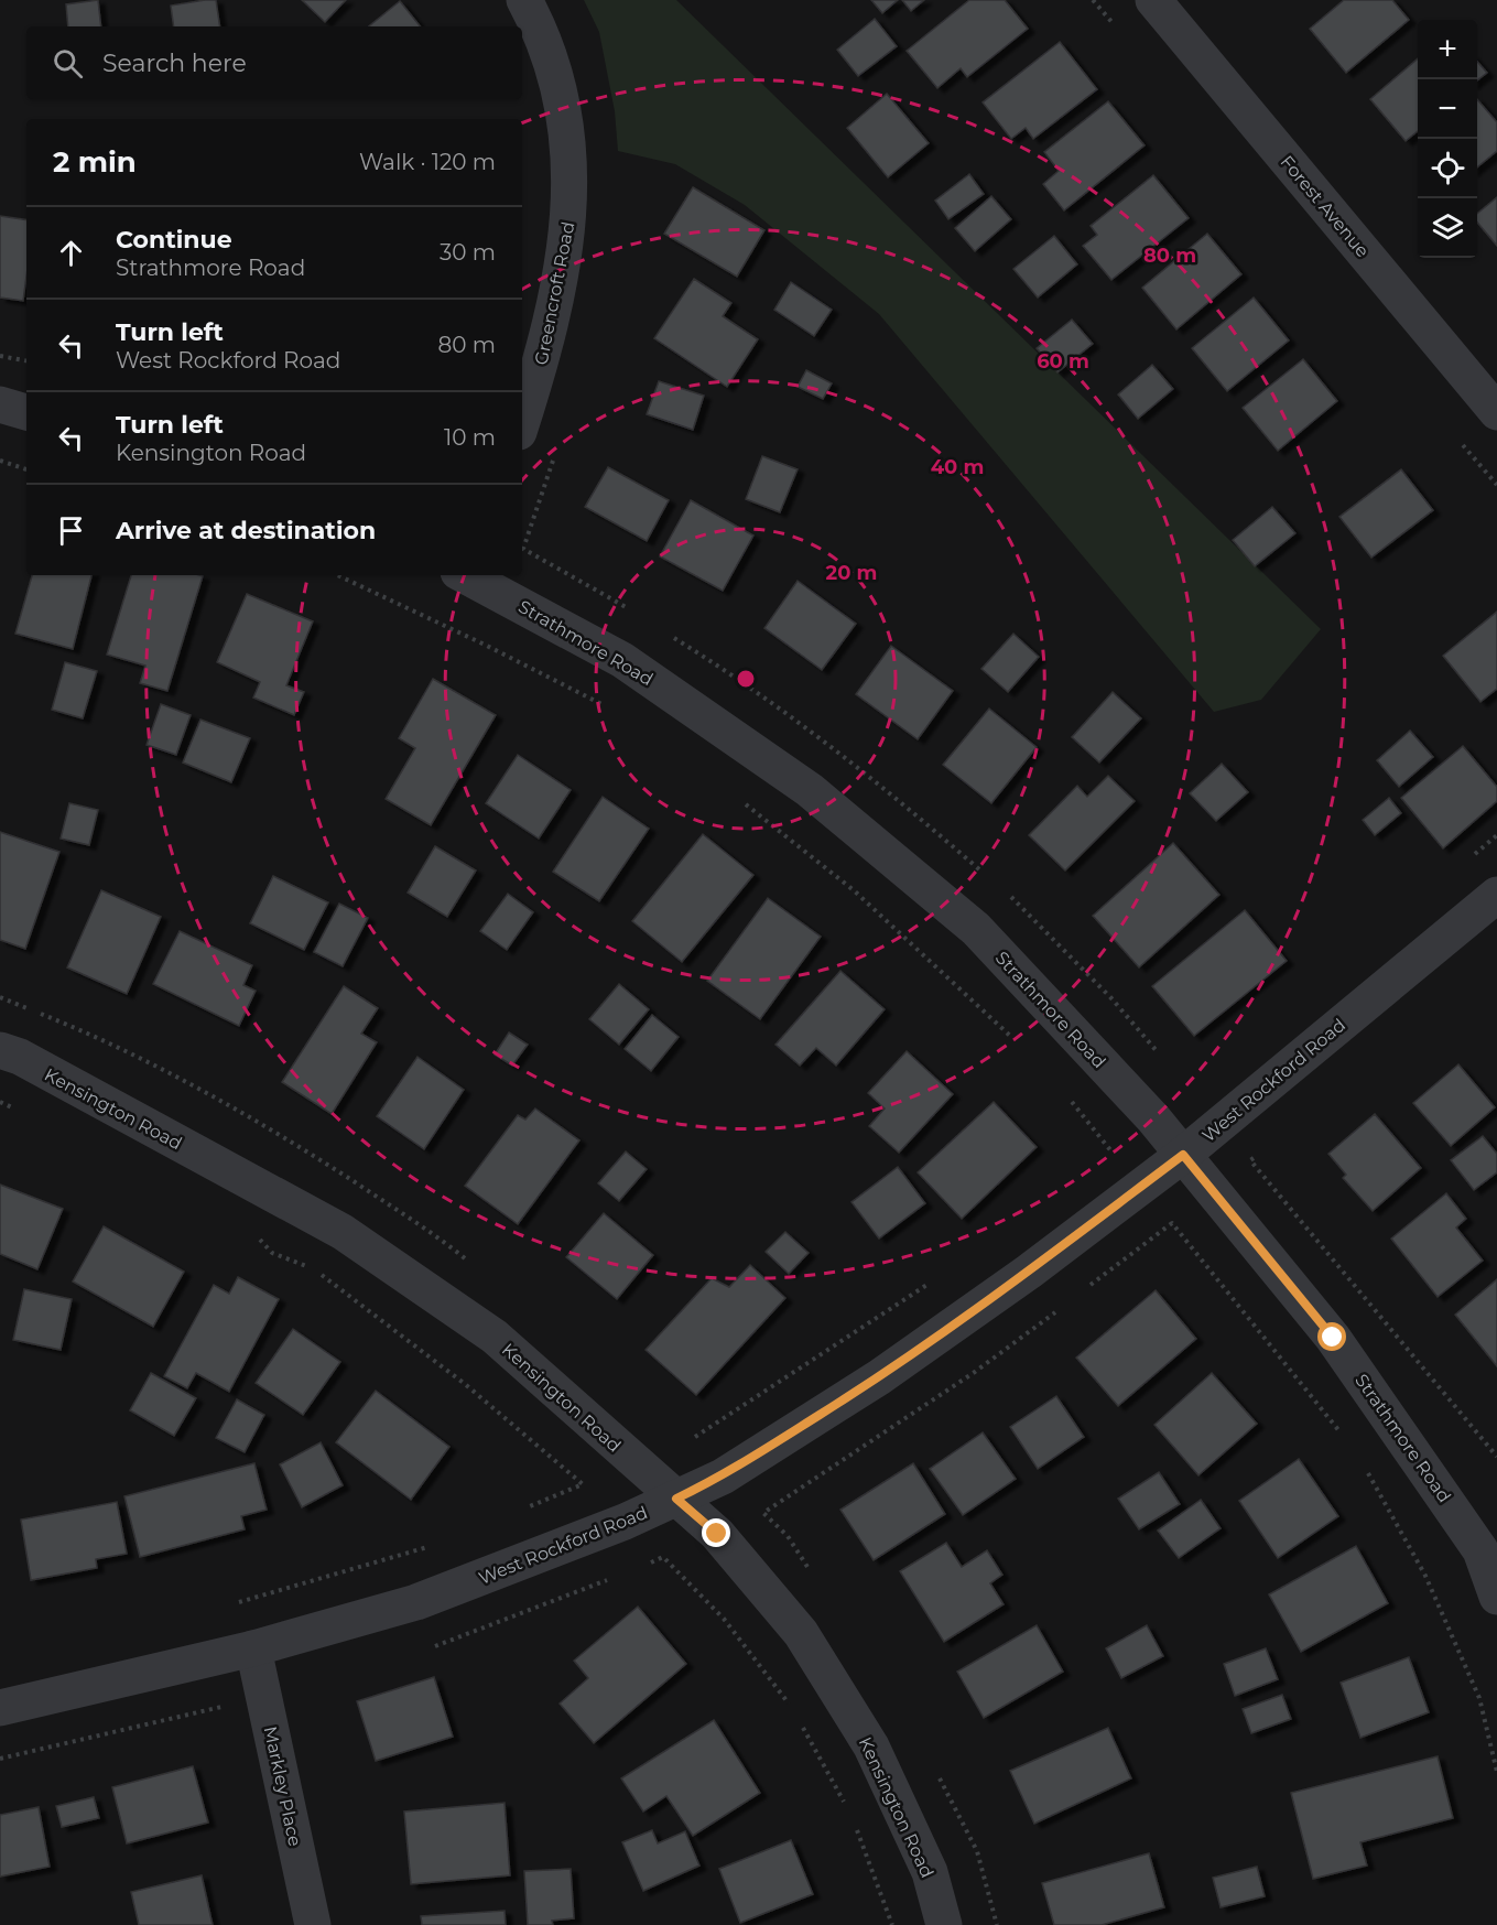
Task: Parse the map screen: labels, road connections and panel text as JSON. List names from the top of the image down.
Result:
{
  "streets": {
    "street": [
      "Forest Avenue",
      "Greencroft Road",
      "Strathmore Road",
      "West Rockford Road",
      "Kensington Road",
      "Markley Place"
    ]
  },
  "crossings": [
    ["Strathmore Road", "West Rockford Road"],
    ["West Rockford Road", "Kensington Road"],
    ["West Rockford Road", "Markley Place"]
  ],
  "page": {
    "map_buttons": ["+", "−"],
    "search": "Search here",
    "heading": ["2 min", "Walk · 120 m"],
    "list": [
      ["Continue", "Strathmore Road", "30 m"],
      ["Turn left", "West Rockford Road", "80 m"],
      ["Turn left", "Kensington Road", "10 m"],
      "Arrive at destination"
    ]
  },
  "rings": [
    "80 m",
    "60 m",
    "40 m",
    "20 m"
  ]
}
